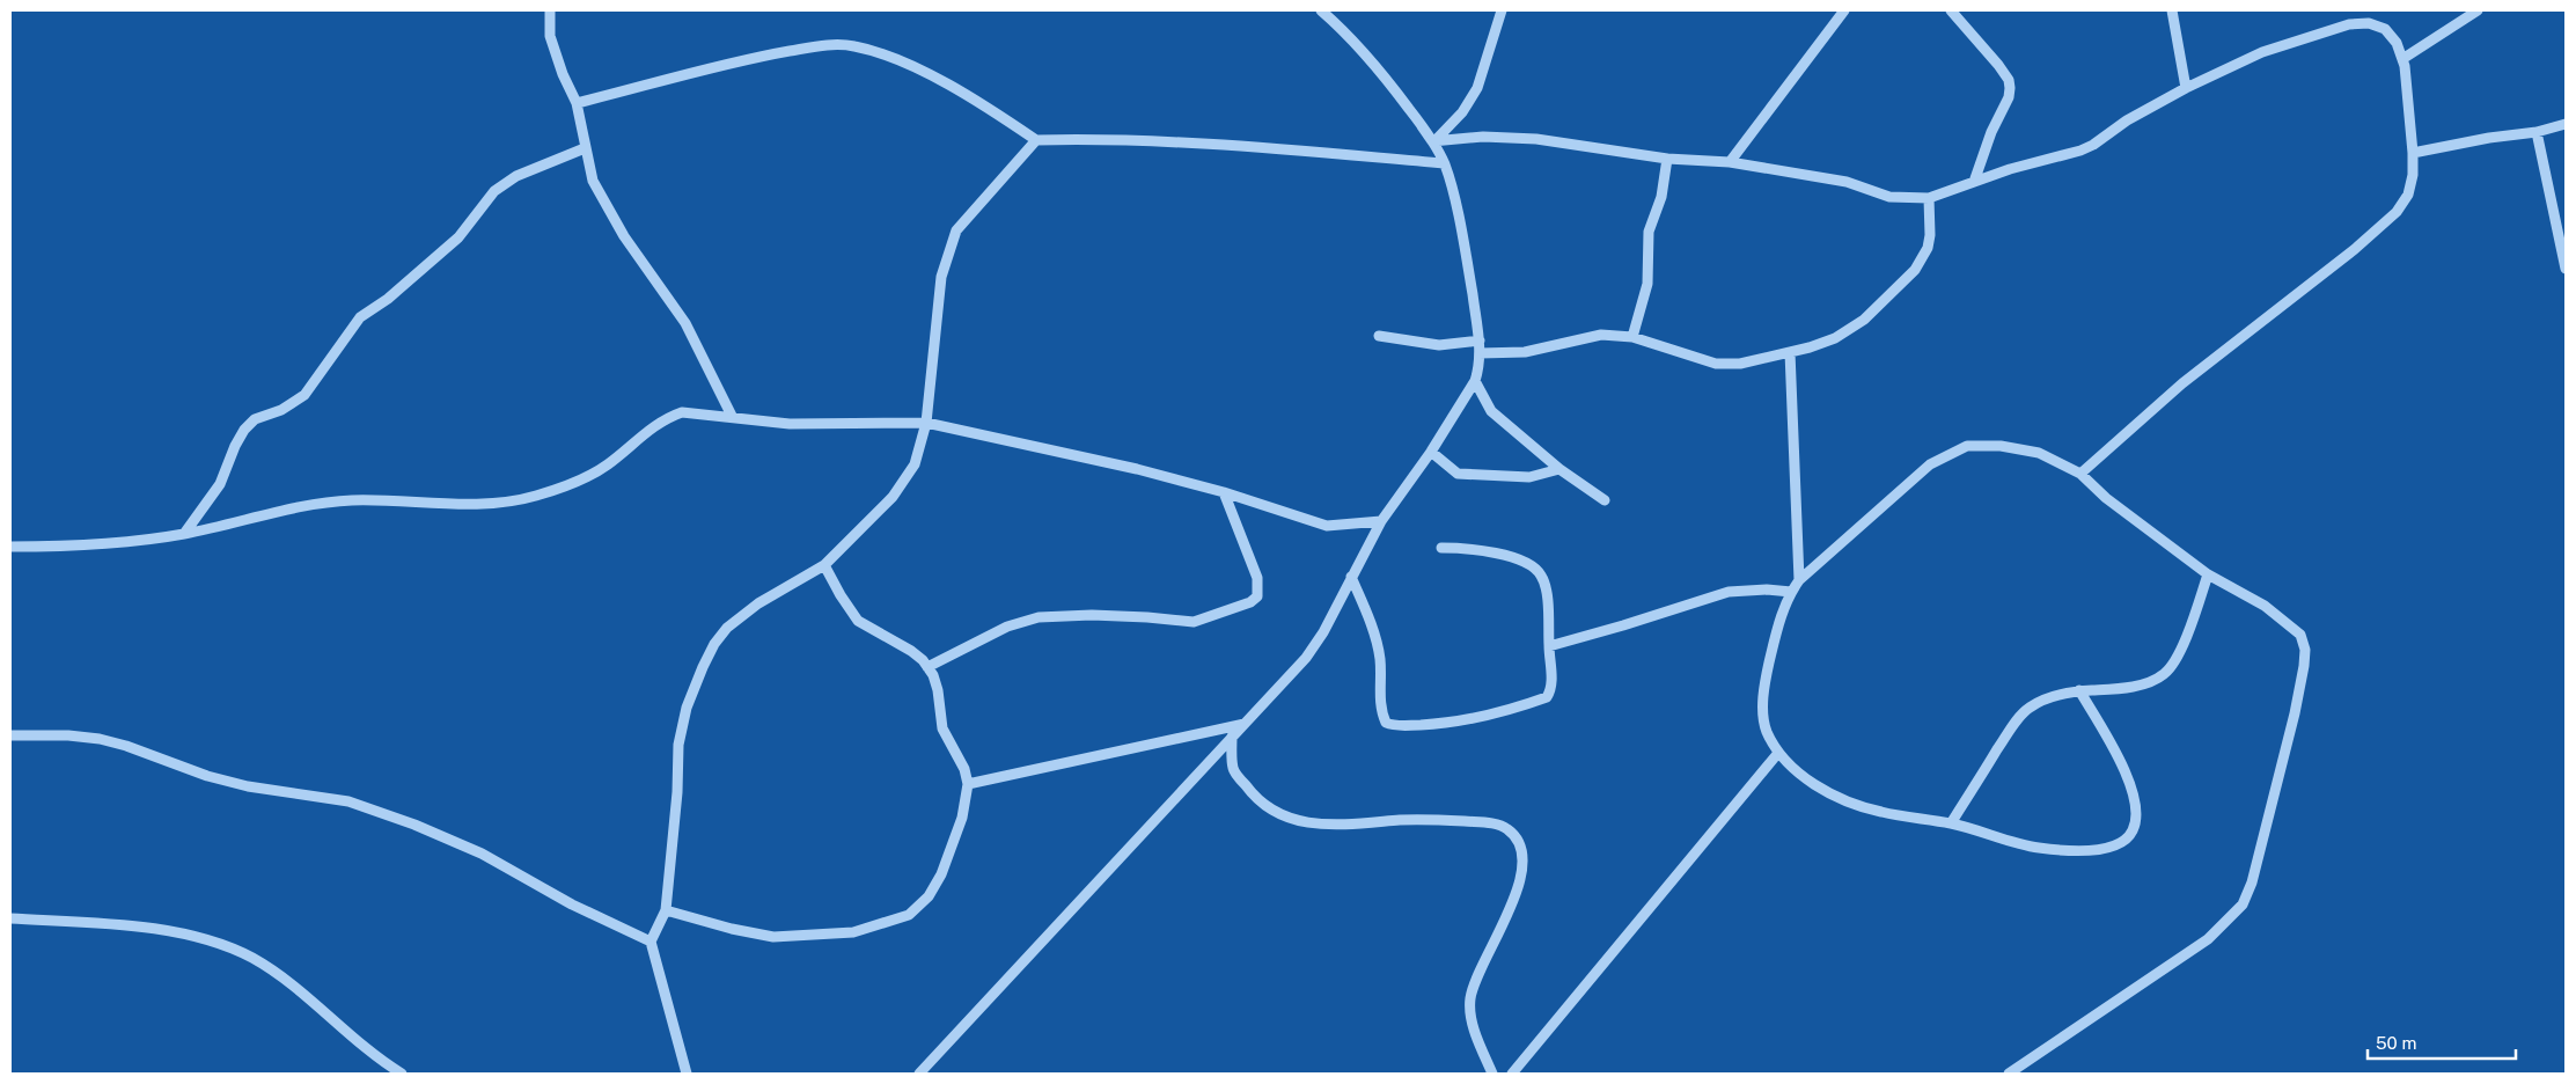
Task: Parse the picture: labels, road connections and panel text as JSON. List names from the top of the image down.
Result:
{
  "scale_bar": "50 m"
}
